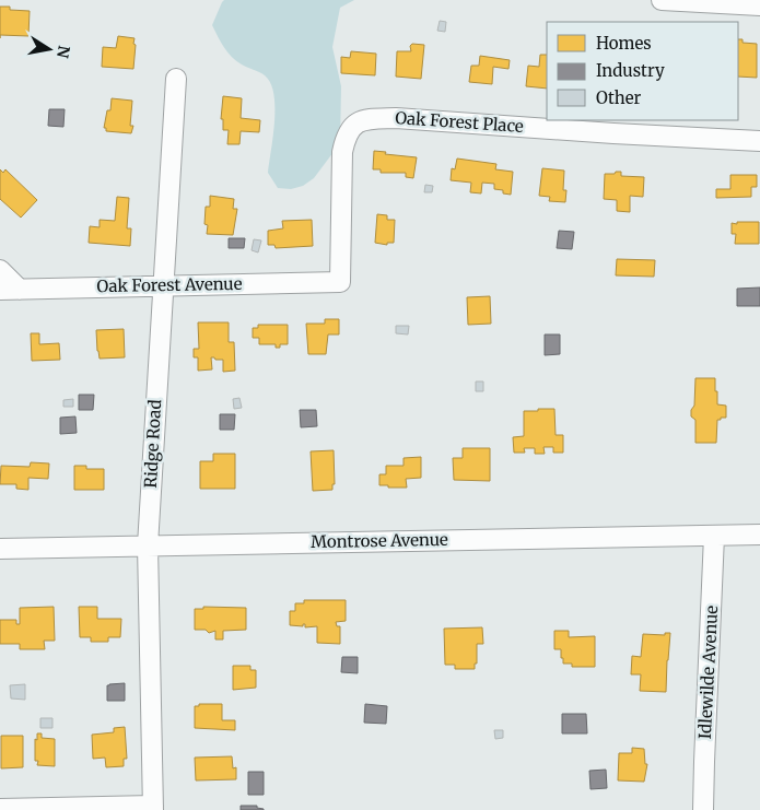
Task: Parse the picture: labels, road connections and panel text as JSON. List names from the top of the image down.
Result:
{
  "streets": {
    "street": [
      "Oak Forest Place",
      "Oak Forest Avenue",
      "Ridge Road",
      "Montrose Avenue",
      "Idlewilde Avenue"
    ]
  },
  "crossings": [
    ["Oak Forest Place", "Oak Forest Avenue"],
    ["Oak Forest Avenue", "Ridge Road"],
    ["Ridge Road", "Montrose Avenue"],
    ["Montrose Avenue", "Idlewilde Avenue"]
  ],
  "legend": ["Homes", "Industry", "Other"],
  "north": "right"
}
